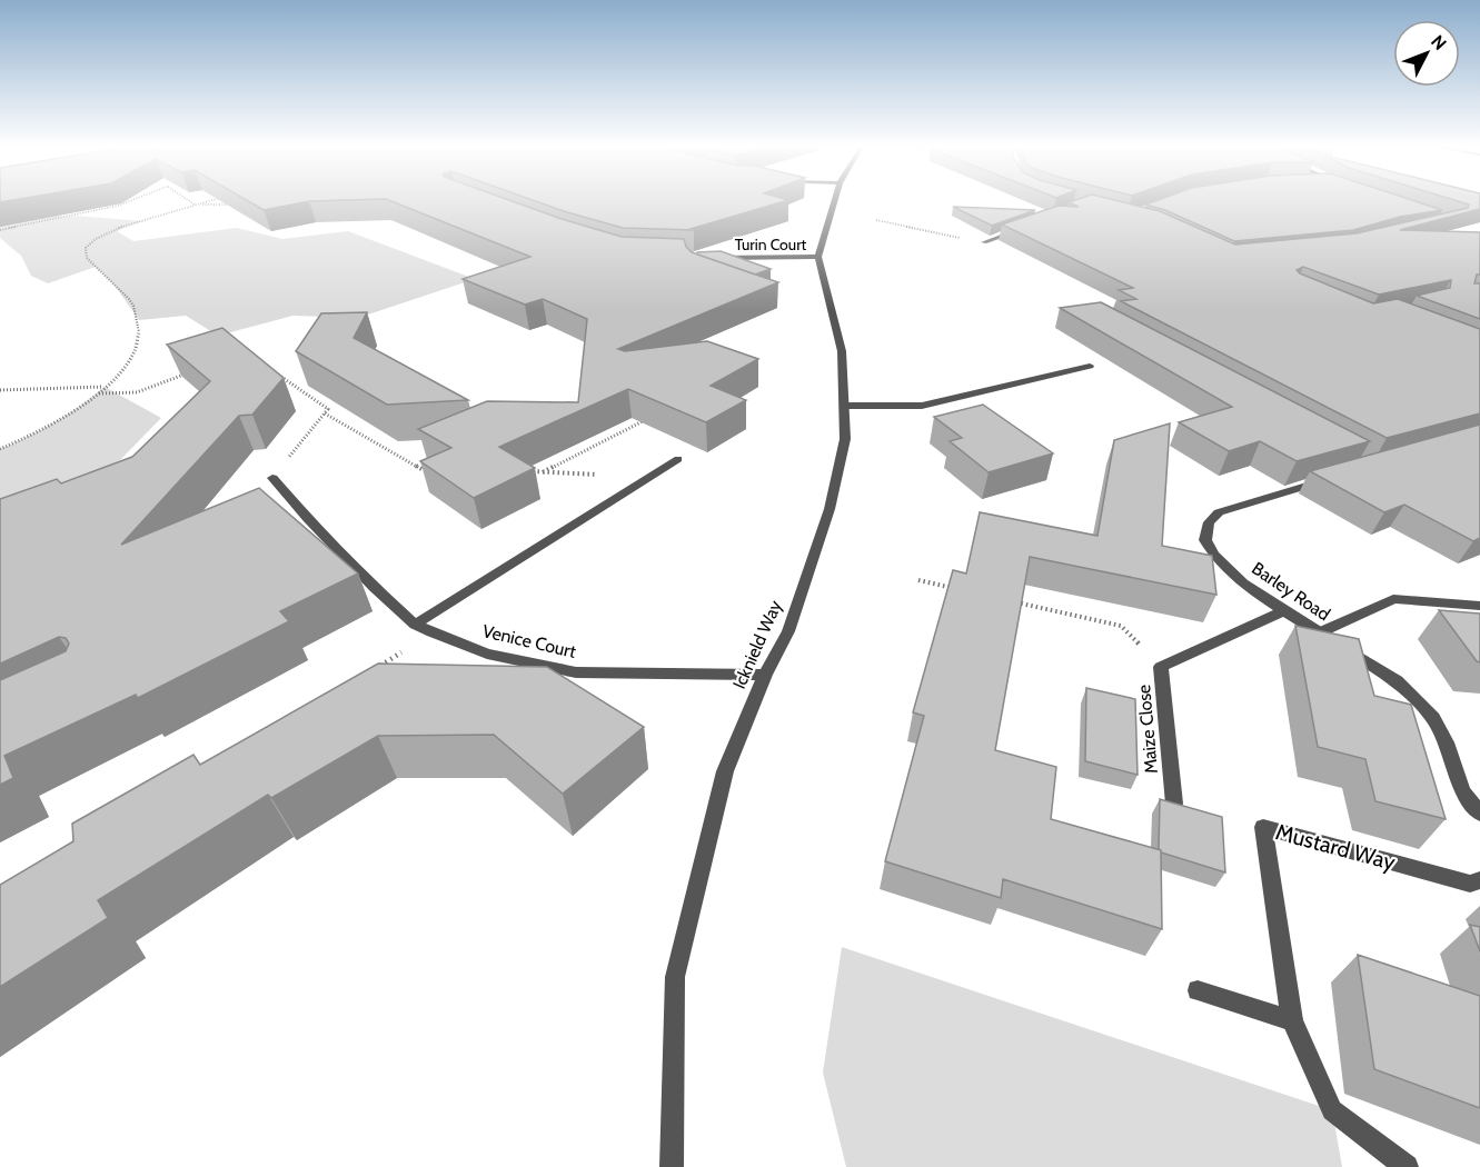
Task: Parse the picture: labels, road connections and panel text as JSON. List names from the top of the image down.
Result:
{
  "streets": {
    "street": [
      "Turin Court",
      "Barley Road",
      "Venice Court",
      "Icknield Way",
      "Maize Close",
      "Mustard Way"
    ]
  },
  "crossings": [
    ["Turin Court", "Icknield Way"],
    ["Barley Road", "Maize Close"],
    ["Venice Court", "Icknield Way"]
  ],
  "north": "top right"
}
